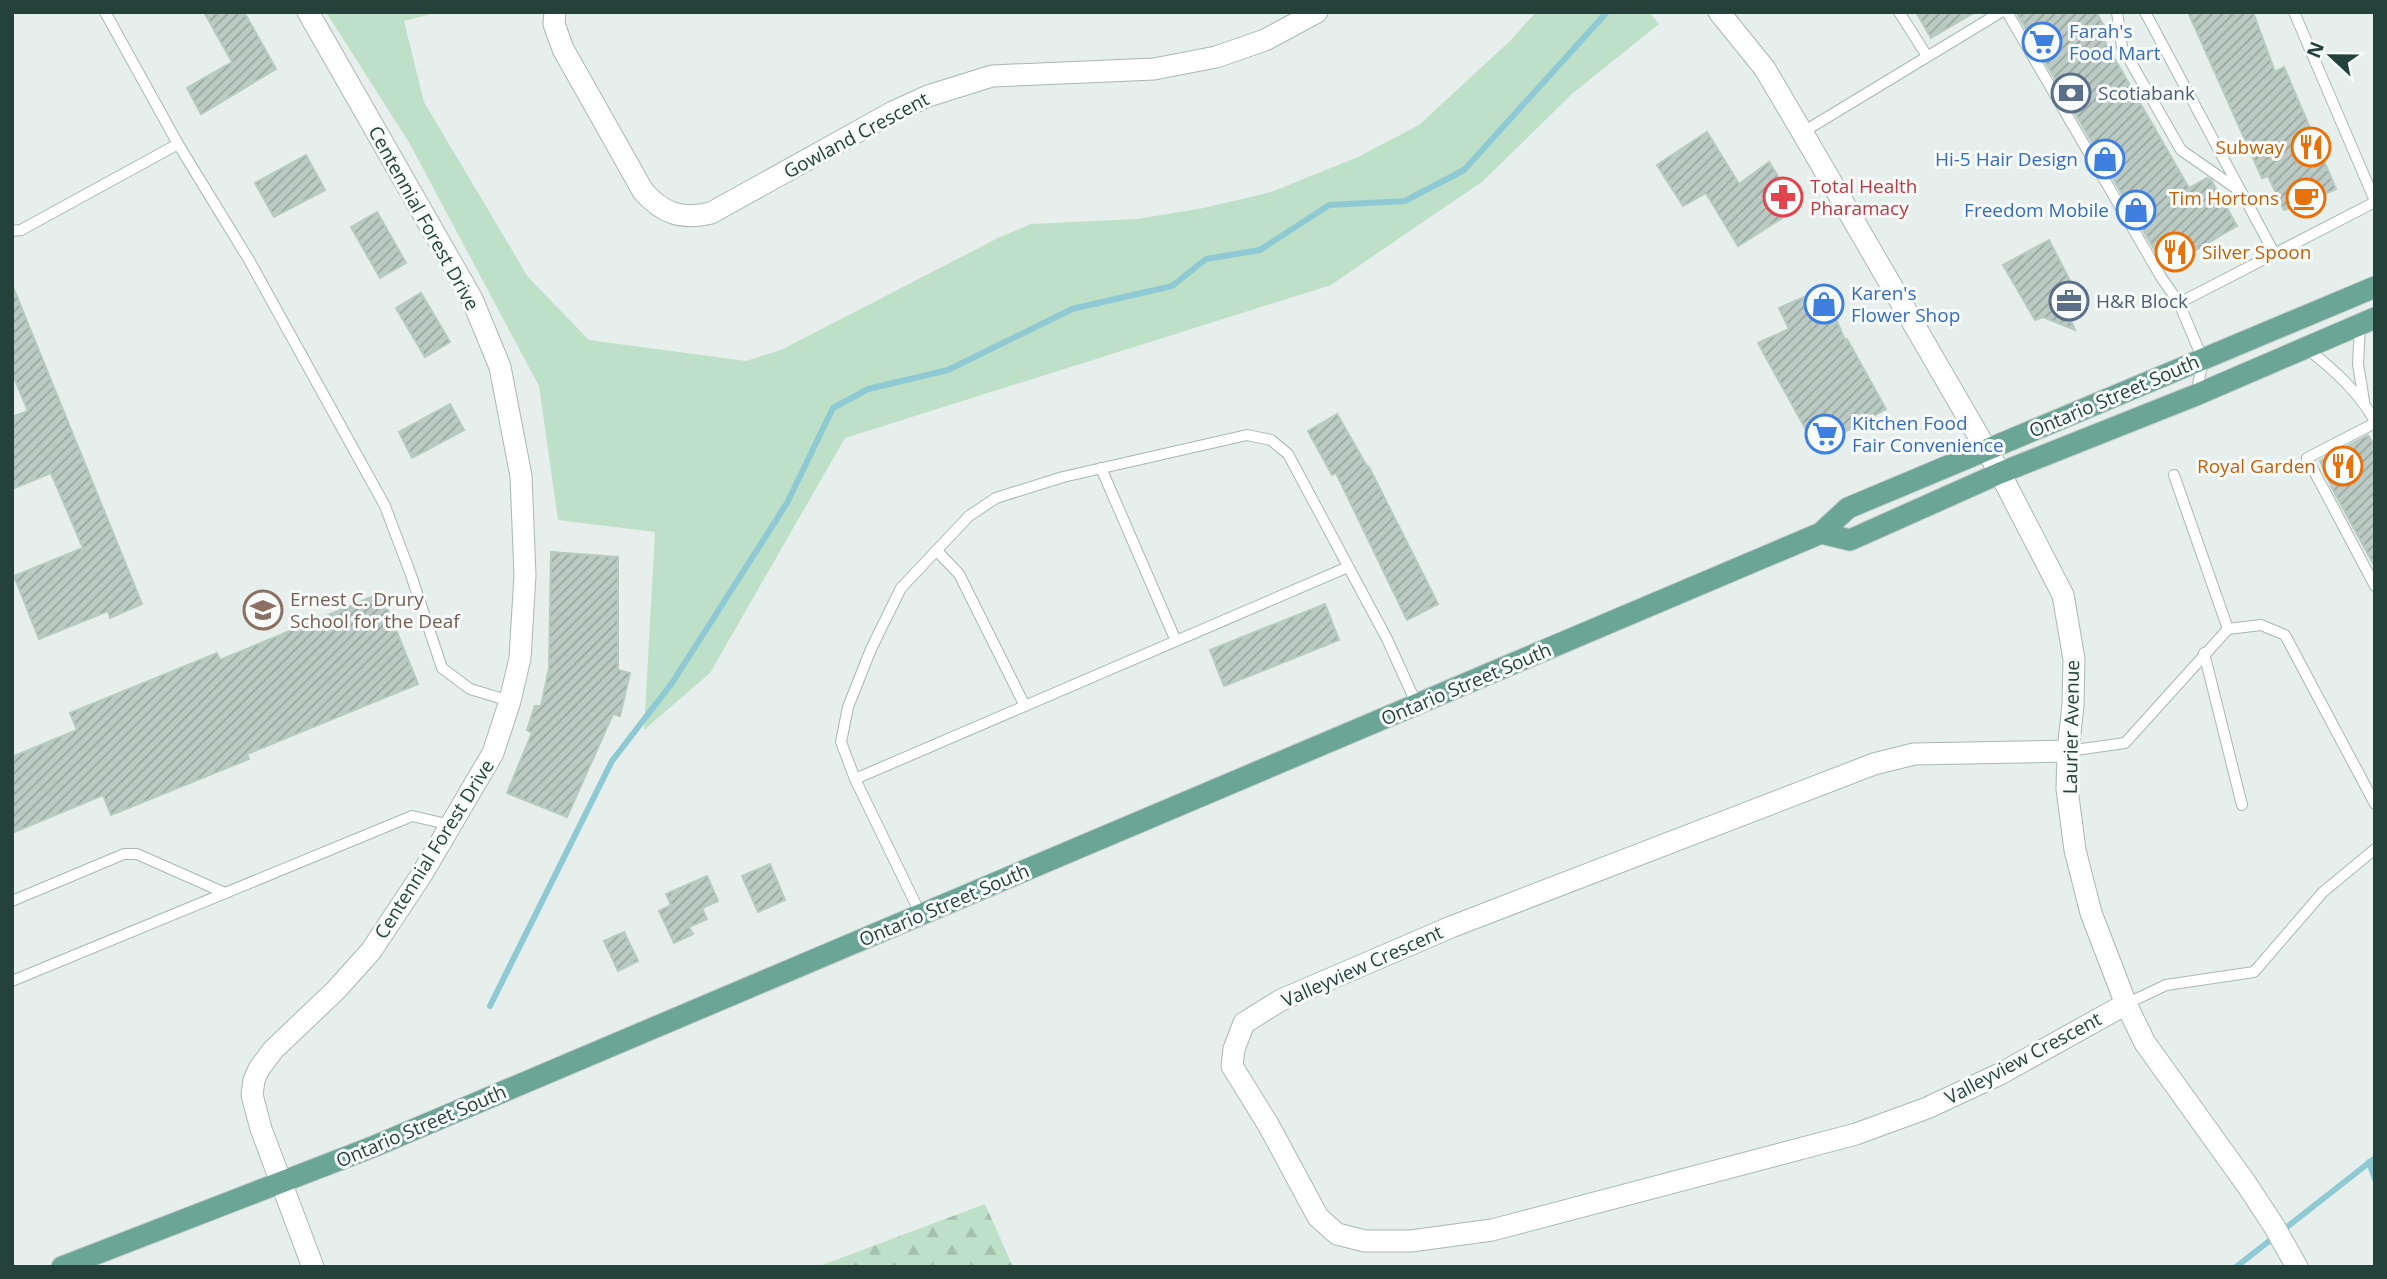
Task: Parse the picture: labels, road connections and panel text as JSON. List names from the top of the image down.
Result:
{
  "streets": {
    "main road": ["Ontario Street South"],
    "street": [
      "Gowland Crescent",
      "Centennial Forest Drive",
      "Laurier Avenue",
      "Valleyview Crescent"
    ]
  },
  "crossings": [
    ["Centennial Forest Drive", "Ontario Street South"],
    ["Ontario Street South", "Laurier Avenue"],
    ["Laurier Avenue", "Valleyview Crescent"]
  ],
  "places": {
    "supermarket": ["Farah's Food Mart", "Kitchen Food Fair Convenience"],
    "bank": ["Scotiabank"],
    "restaurant": ["Subway", "Silver Spoon", "Royal Garden"],
    "shop": ["Hi-5 Hair Design", "Freedom Mobile", "Karen's Flower Shop"],
    "pharmacy": ["Total Health Pharamacy"],
    "cafe": ["Tim Hortons"],
    "office": ["H&R Block"],
    "school or university": ["Ernest C. Drury School for the Deaf"]
  },
  "north": "left"
}
